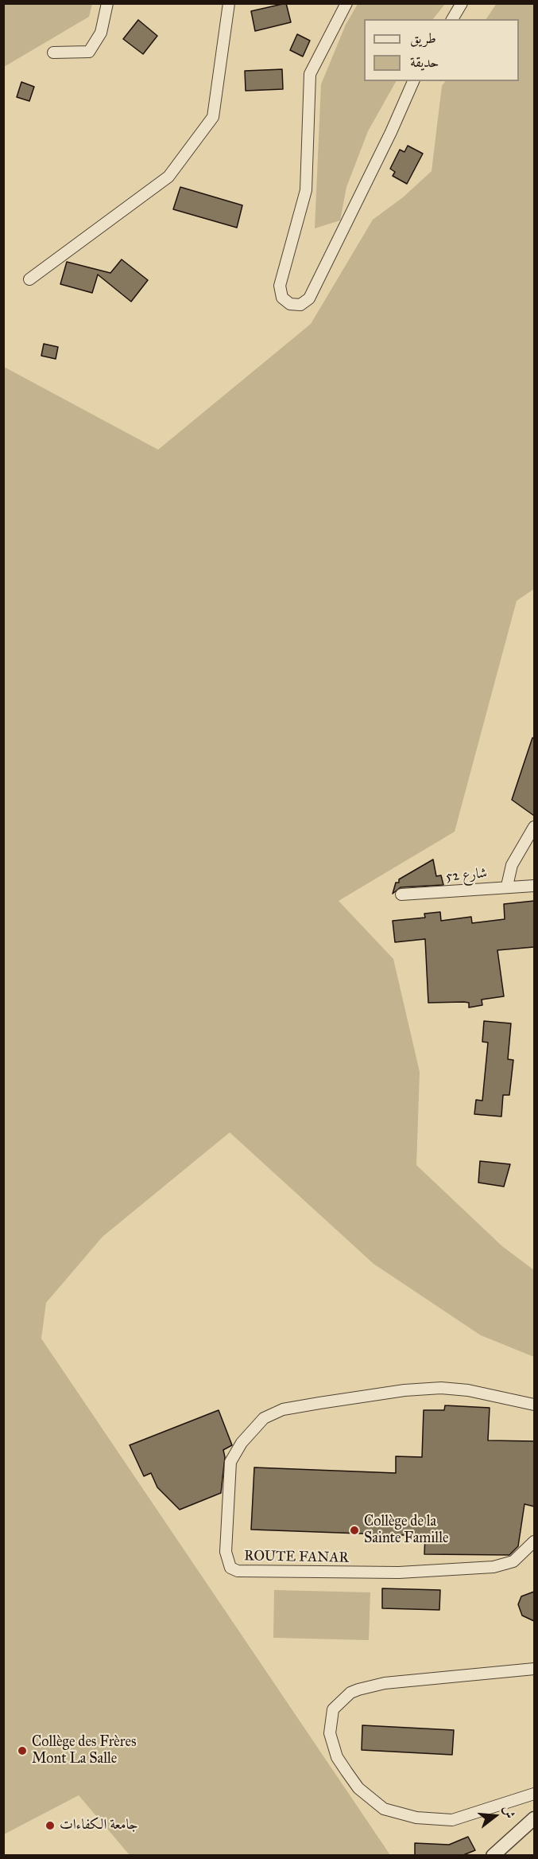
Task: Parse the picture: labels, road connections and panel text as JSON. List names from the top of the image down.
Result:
{
  "streets": {
    "street": ["شارع 52", "ROUTE FANAR"]
  },
  "places": ["Collège de la Sainte Famille", "Collège des Frères Mont La Salle", "جامعة الكفاءات"],
  "legend": ["طريق", "حديقة"],
  "north": "right"
}
